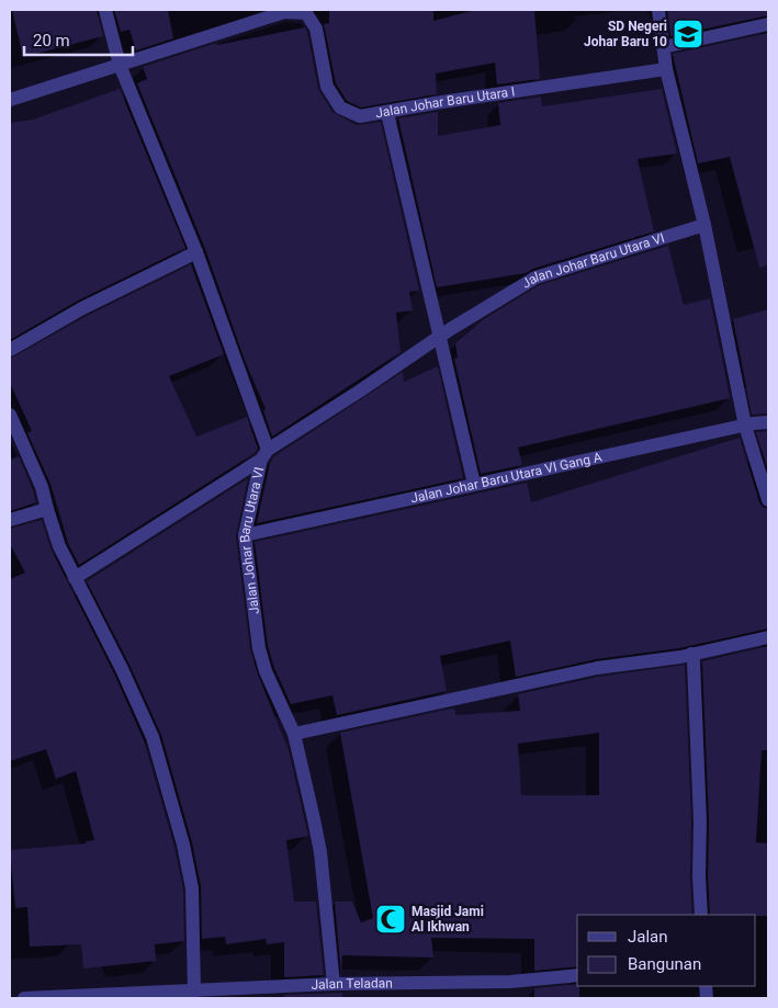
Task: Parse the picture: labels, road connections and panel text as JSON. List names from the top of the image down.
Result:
{
  "streets": {
    "street": [
      "Jalan Johar Baru Utara I",
      "Jalan Johar Baru Utara VI",
      "Jalan Johar Baru Utara VI Gang A",
      "Jalan Teladan"
    ]
  },
  "crossings": [
    ["Jalan Johar Baru Utara I", "Jalan Johar Baru Utara VI"],
    ["Jalan Johar Baru Utara VI", "Jalan Johar Baru Utara VI Gang A"],
    ["Jalan Johar Baru Utara VI", "Jalan Teladan"]
  ],
  "places": {
    "school or university": ["SD Negeri Johar Baru 10"],
    "mosque": ["Masjid Jami Al Ikhwan"]
  },
  "legend": ["Jalan", "Bangunan"],
  "scale_bar": "20 m"
}
